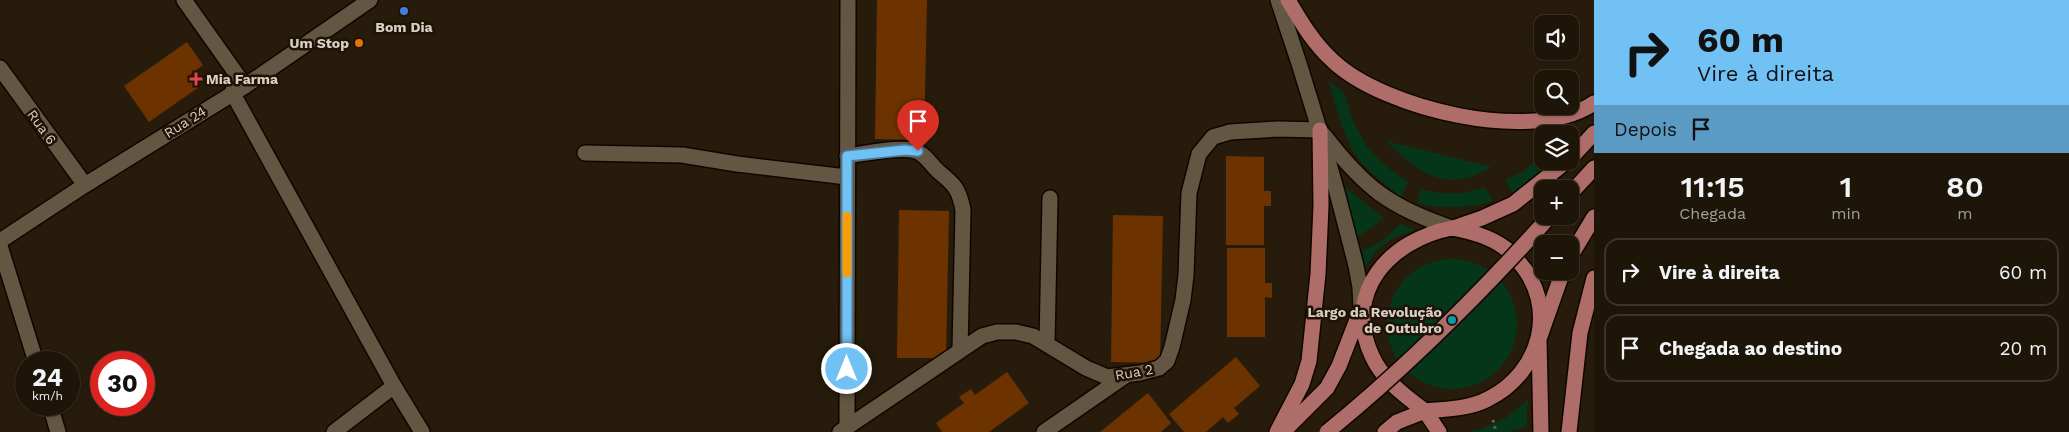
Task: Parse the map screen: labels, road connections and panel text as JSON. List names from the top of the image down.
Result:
{
  "streets": {
    "street": ["Rua 24", "Rua 6", "Rua 2"]
  },
  "crossings": [
    ["Rua 24", "Rua 6"]
  ],
  "places": {
    "other": ["Bom Dia", "Um Stop", "Largo da Revolução de Outubro"],
    "health": ["Mia Farma"]
  },
  "page": {
    "turn": ["60 m", "Vire à direita"],
    "map_buttons": ["+", "−"],
    "then": "Depois",
    "eta": [
      "11:15",
      "Chegada",
      "1",
      "min",
      "80",
      "m"
    ],
    "list": [
      {
        "name": "Vire à direita",
        "value": "60 m"
      },
      {
        "name": "Chegada ao destino",
        "value": "20 m"
      }
    ],
    "speed": "24 km/h",
    "limit": "30"
  }
}
